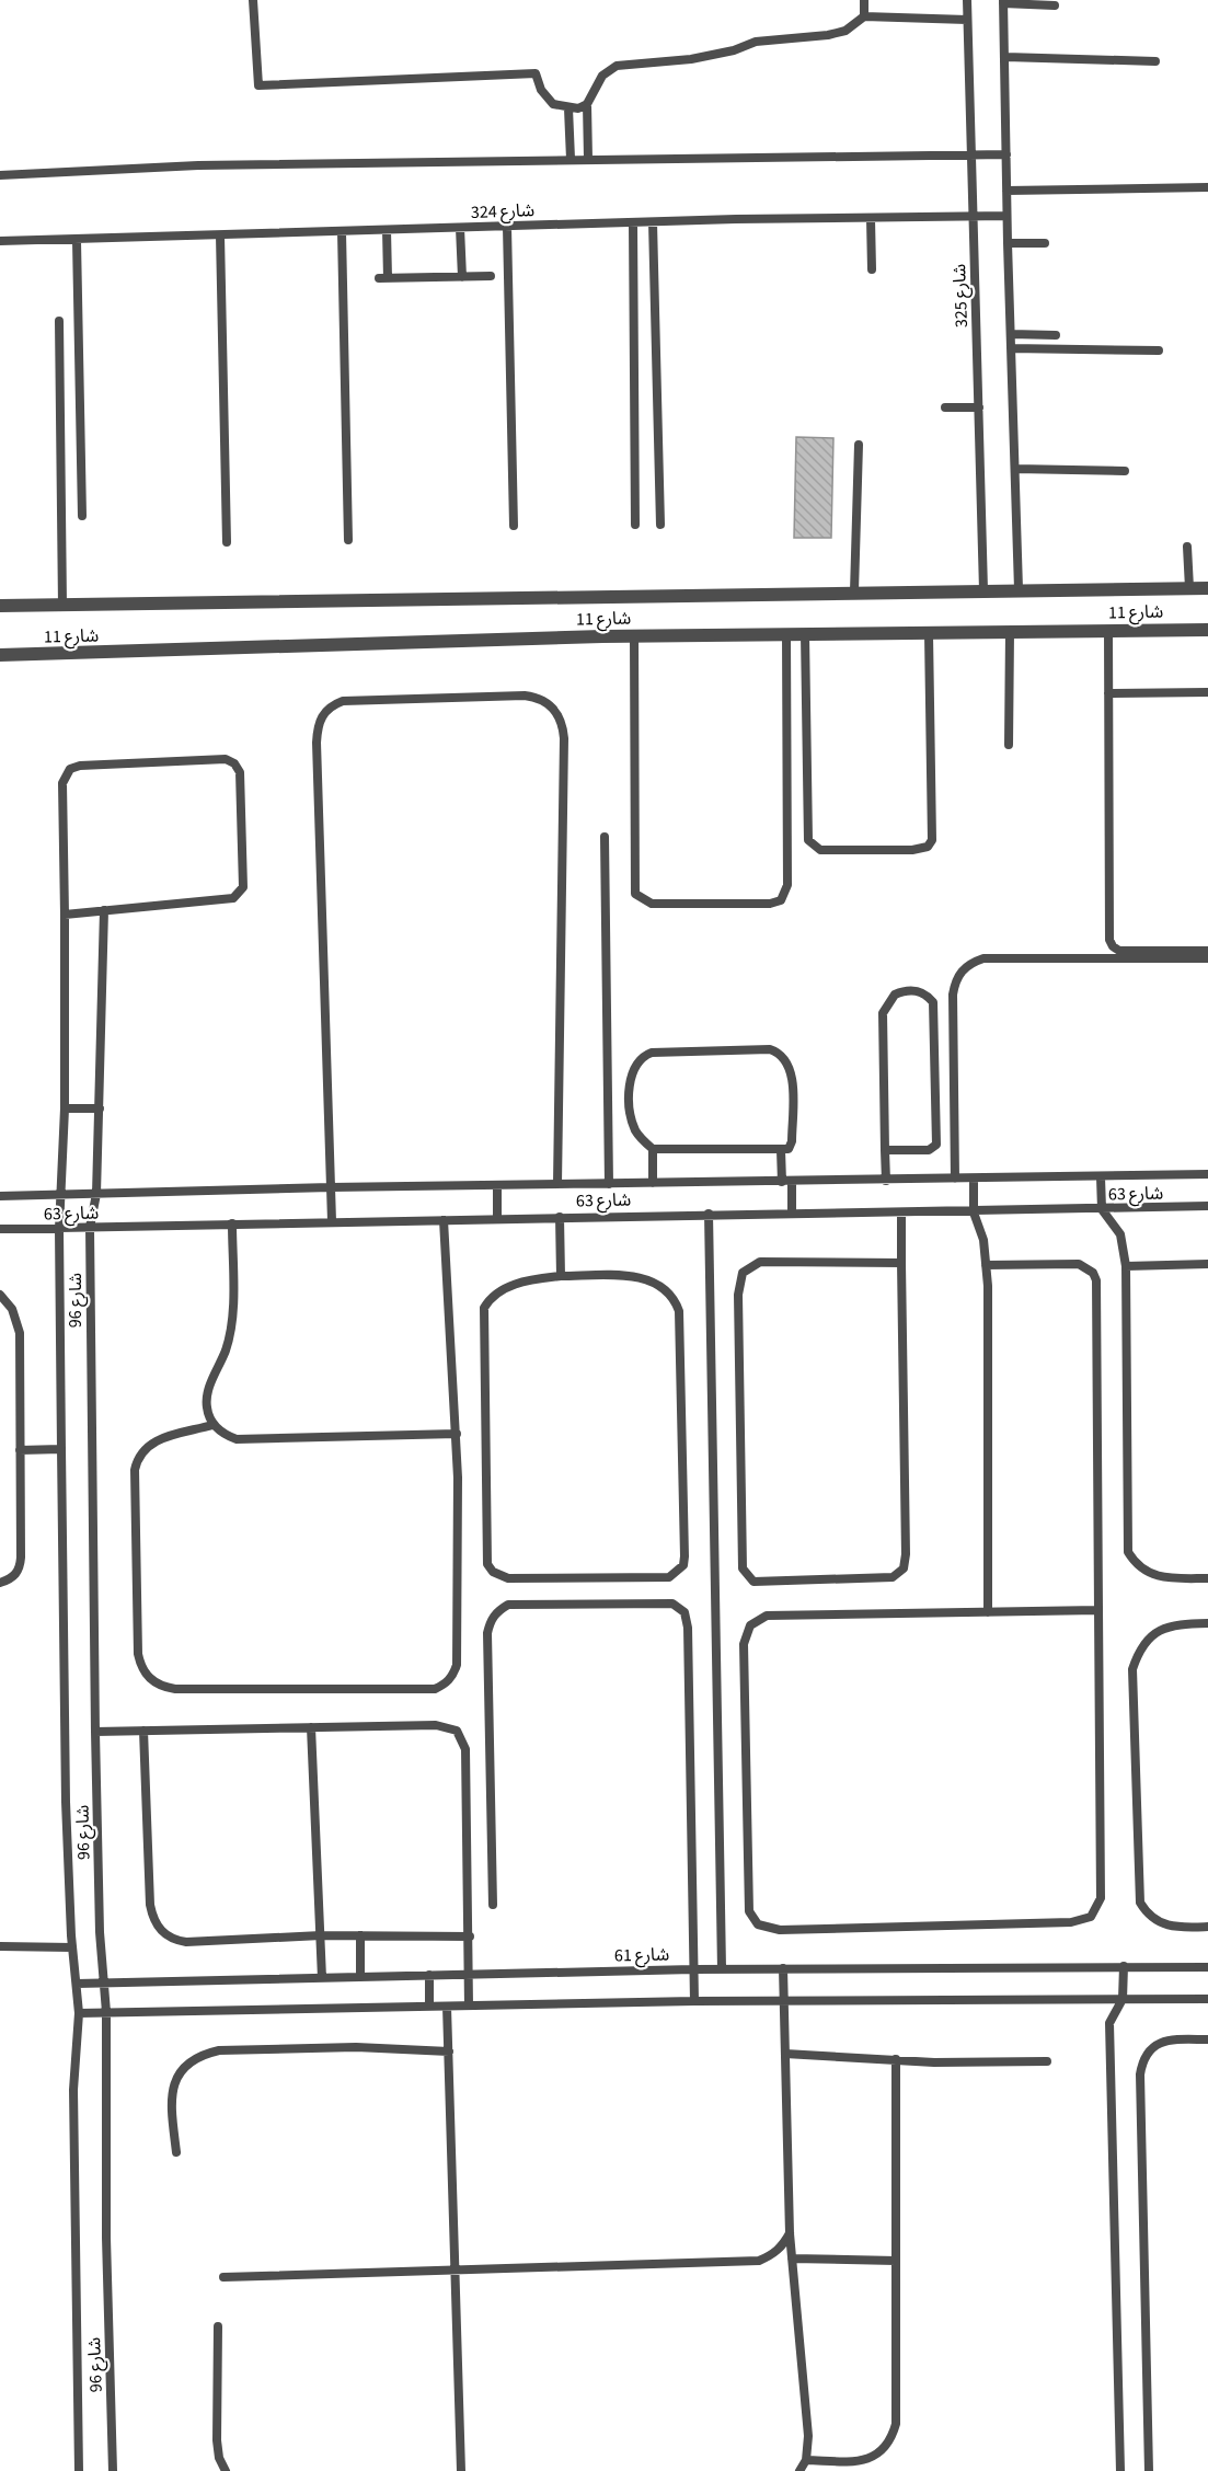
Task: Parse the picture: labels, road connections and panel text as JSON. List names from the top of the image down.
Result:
{
  "streets": {
    "street": ["شارع 11"],
    "lane": [
      "شارع 324",
      "شارع 325",
      "شارع 63",
      "شارع 96",
      "شارع 61"
    ]
  },
  "crossings": [
    ["شارع 324", "شارع 325"],
    ["شارع 325", "شارع 11"],
    ["شارع 63", "شارع 96"],
    ["شارع 96", "شارع 61"]
  ]
}
